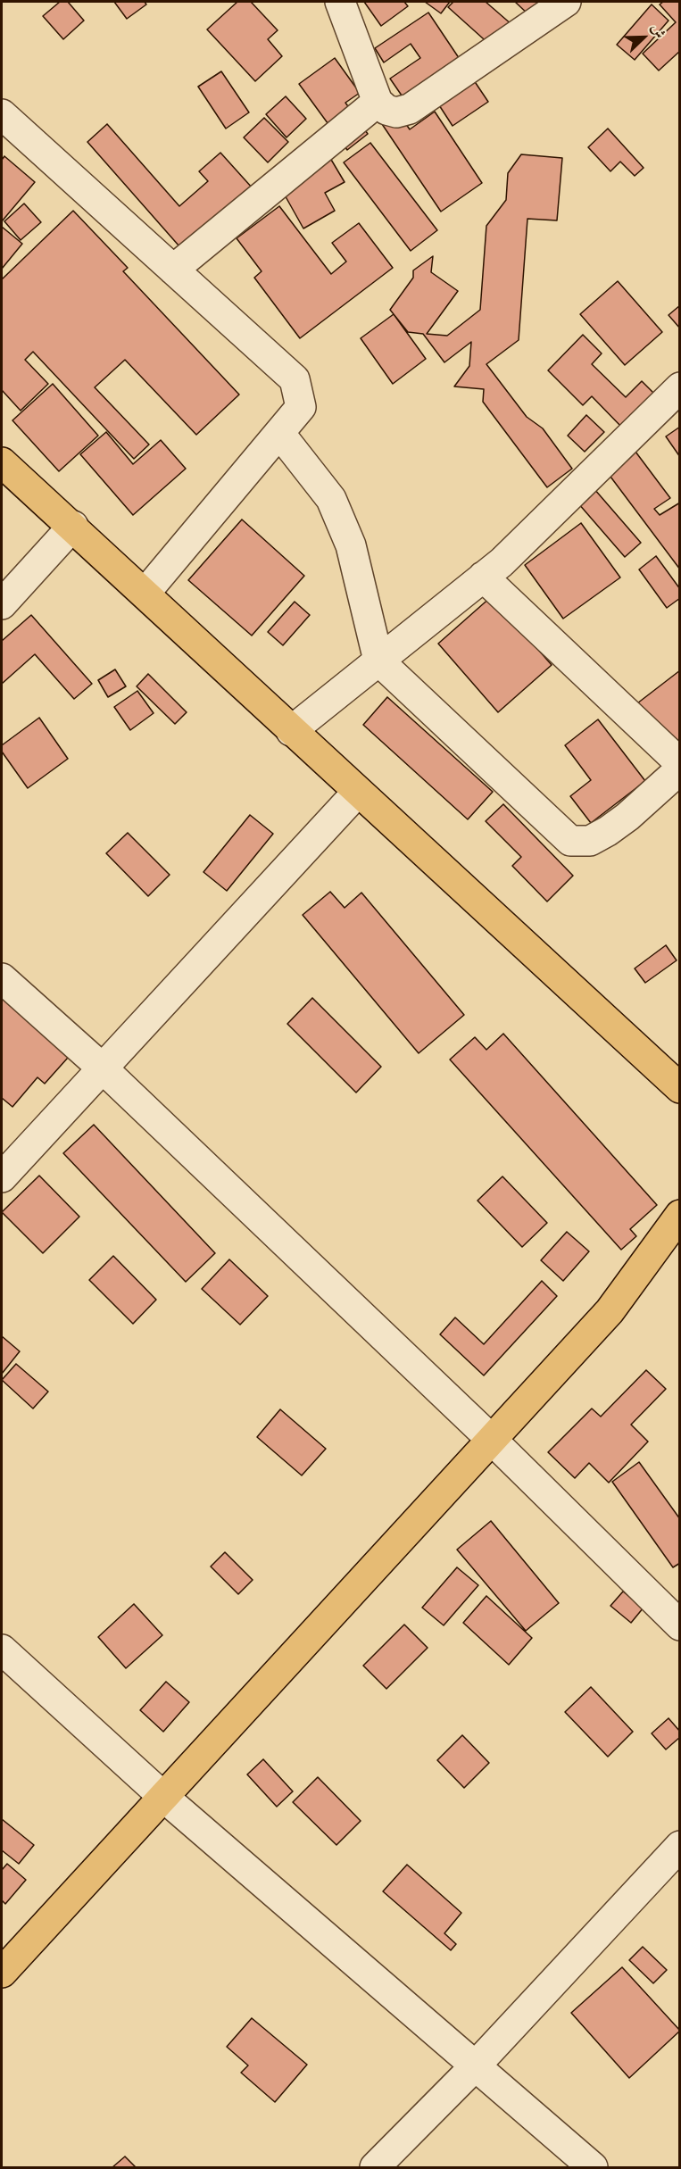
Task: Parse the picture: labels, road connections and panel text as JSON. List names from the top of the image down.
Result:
{
  "north": "top right"
}
